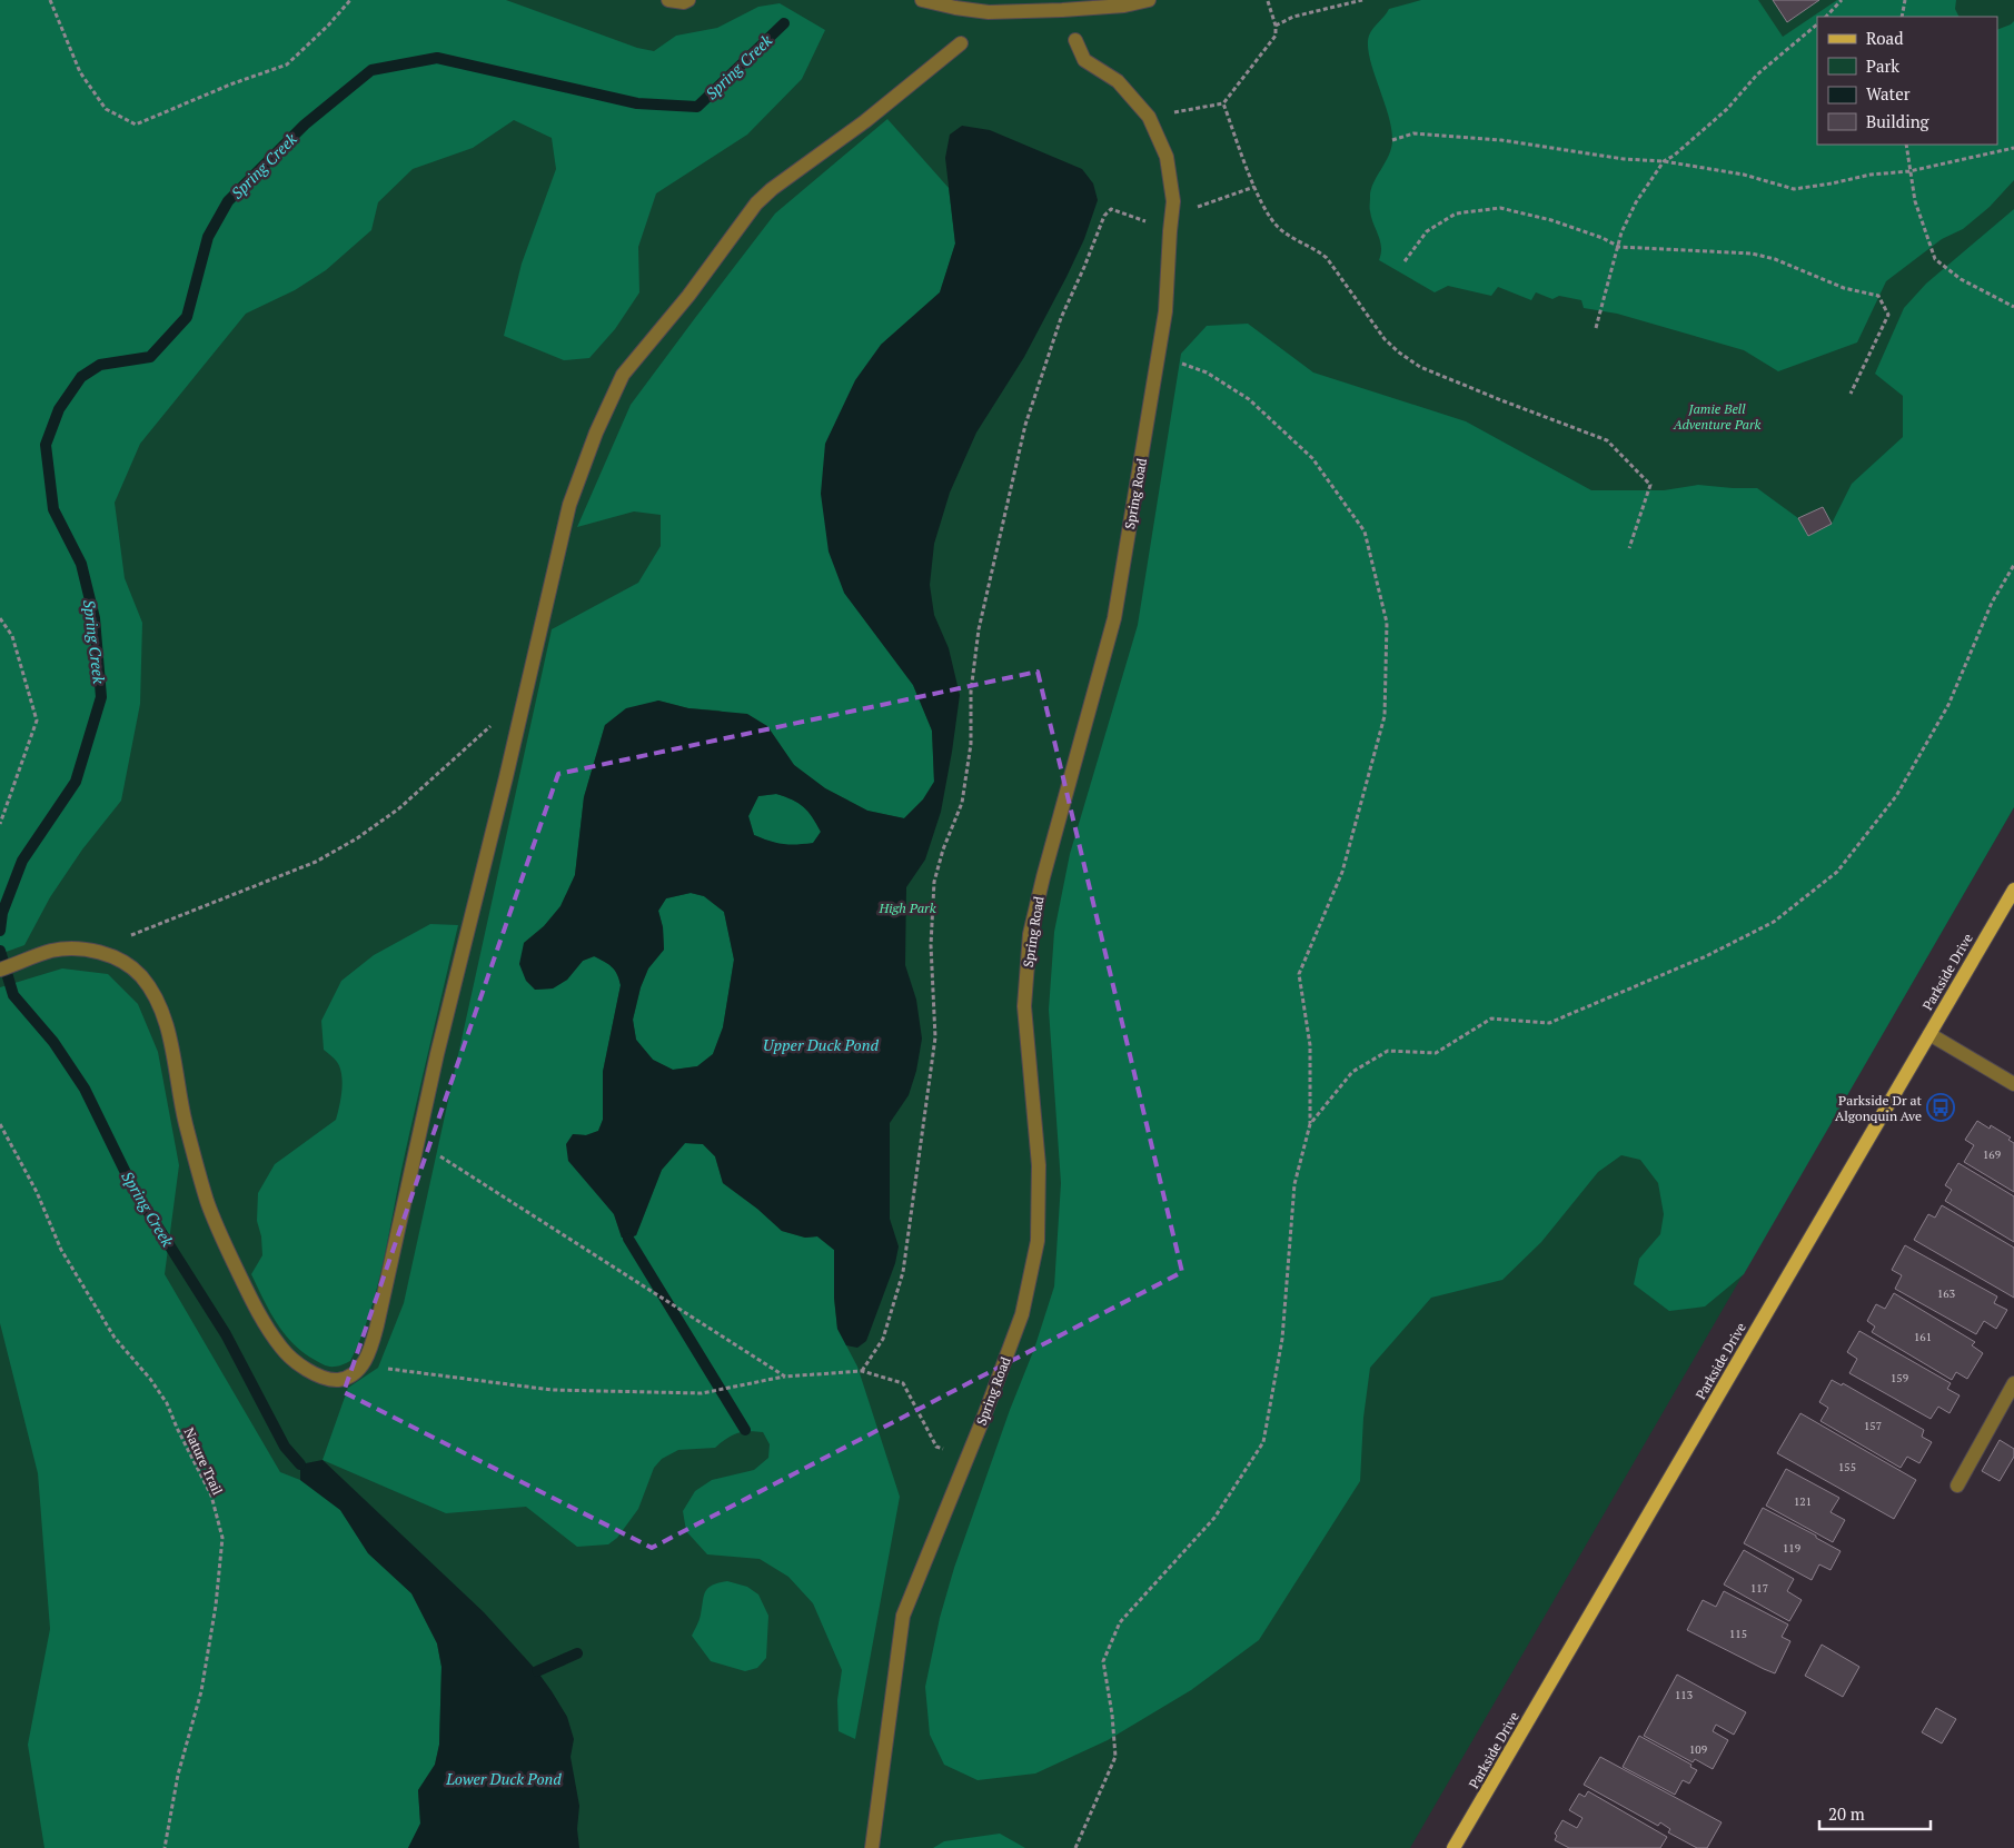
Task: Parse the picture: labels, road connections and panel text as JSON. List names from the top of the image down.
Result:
{
  "streets": {
    "main road": ["Parkside Drive"],
    "street": ["Spring Road"],
    "path": ["Nature Trail"]
  },
  "water": ["Spring Creek", "Upper Duck Pond", "Lower Duck Pond"],
  "parks": ["Jamie Bell Adventure Park", "High Park"],
  "places": {
    "bus stop": ["Parkside Dr at Algonquin Ave"]
  },
  "house_numbers": [
    "169",
    "163",
    "161",
    "159",
    "157",
    "155",
    "121",
    "119",
    "117",
    "115",
    "113",
    "109"
  ],
  "legend": [
    "Road",
    "Park",
    "Water",
    "Building"
  ],
  "scale_bar": "20 m"
}
